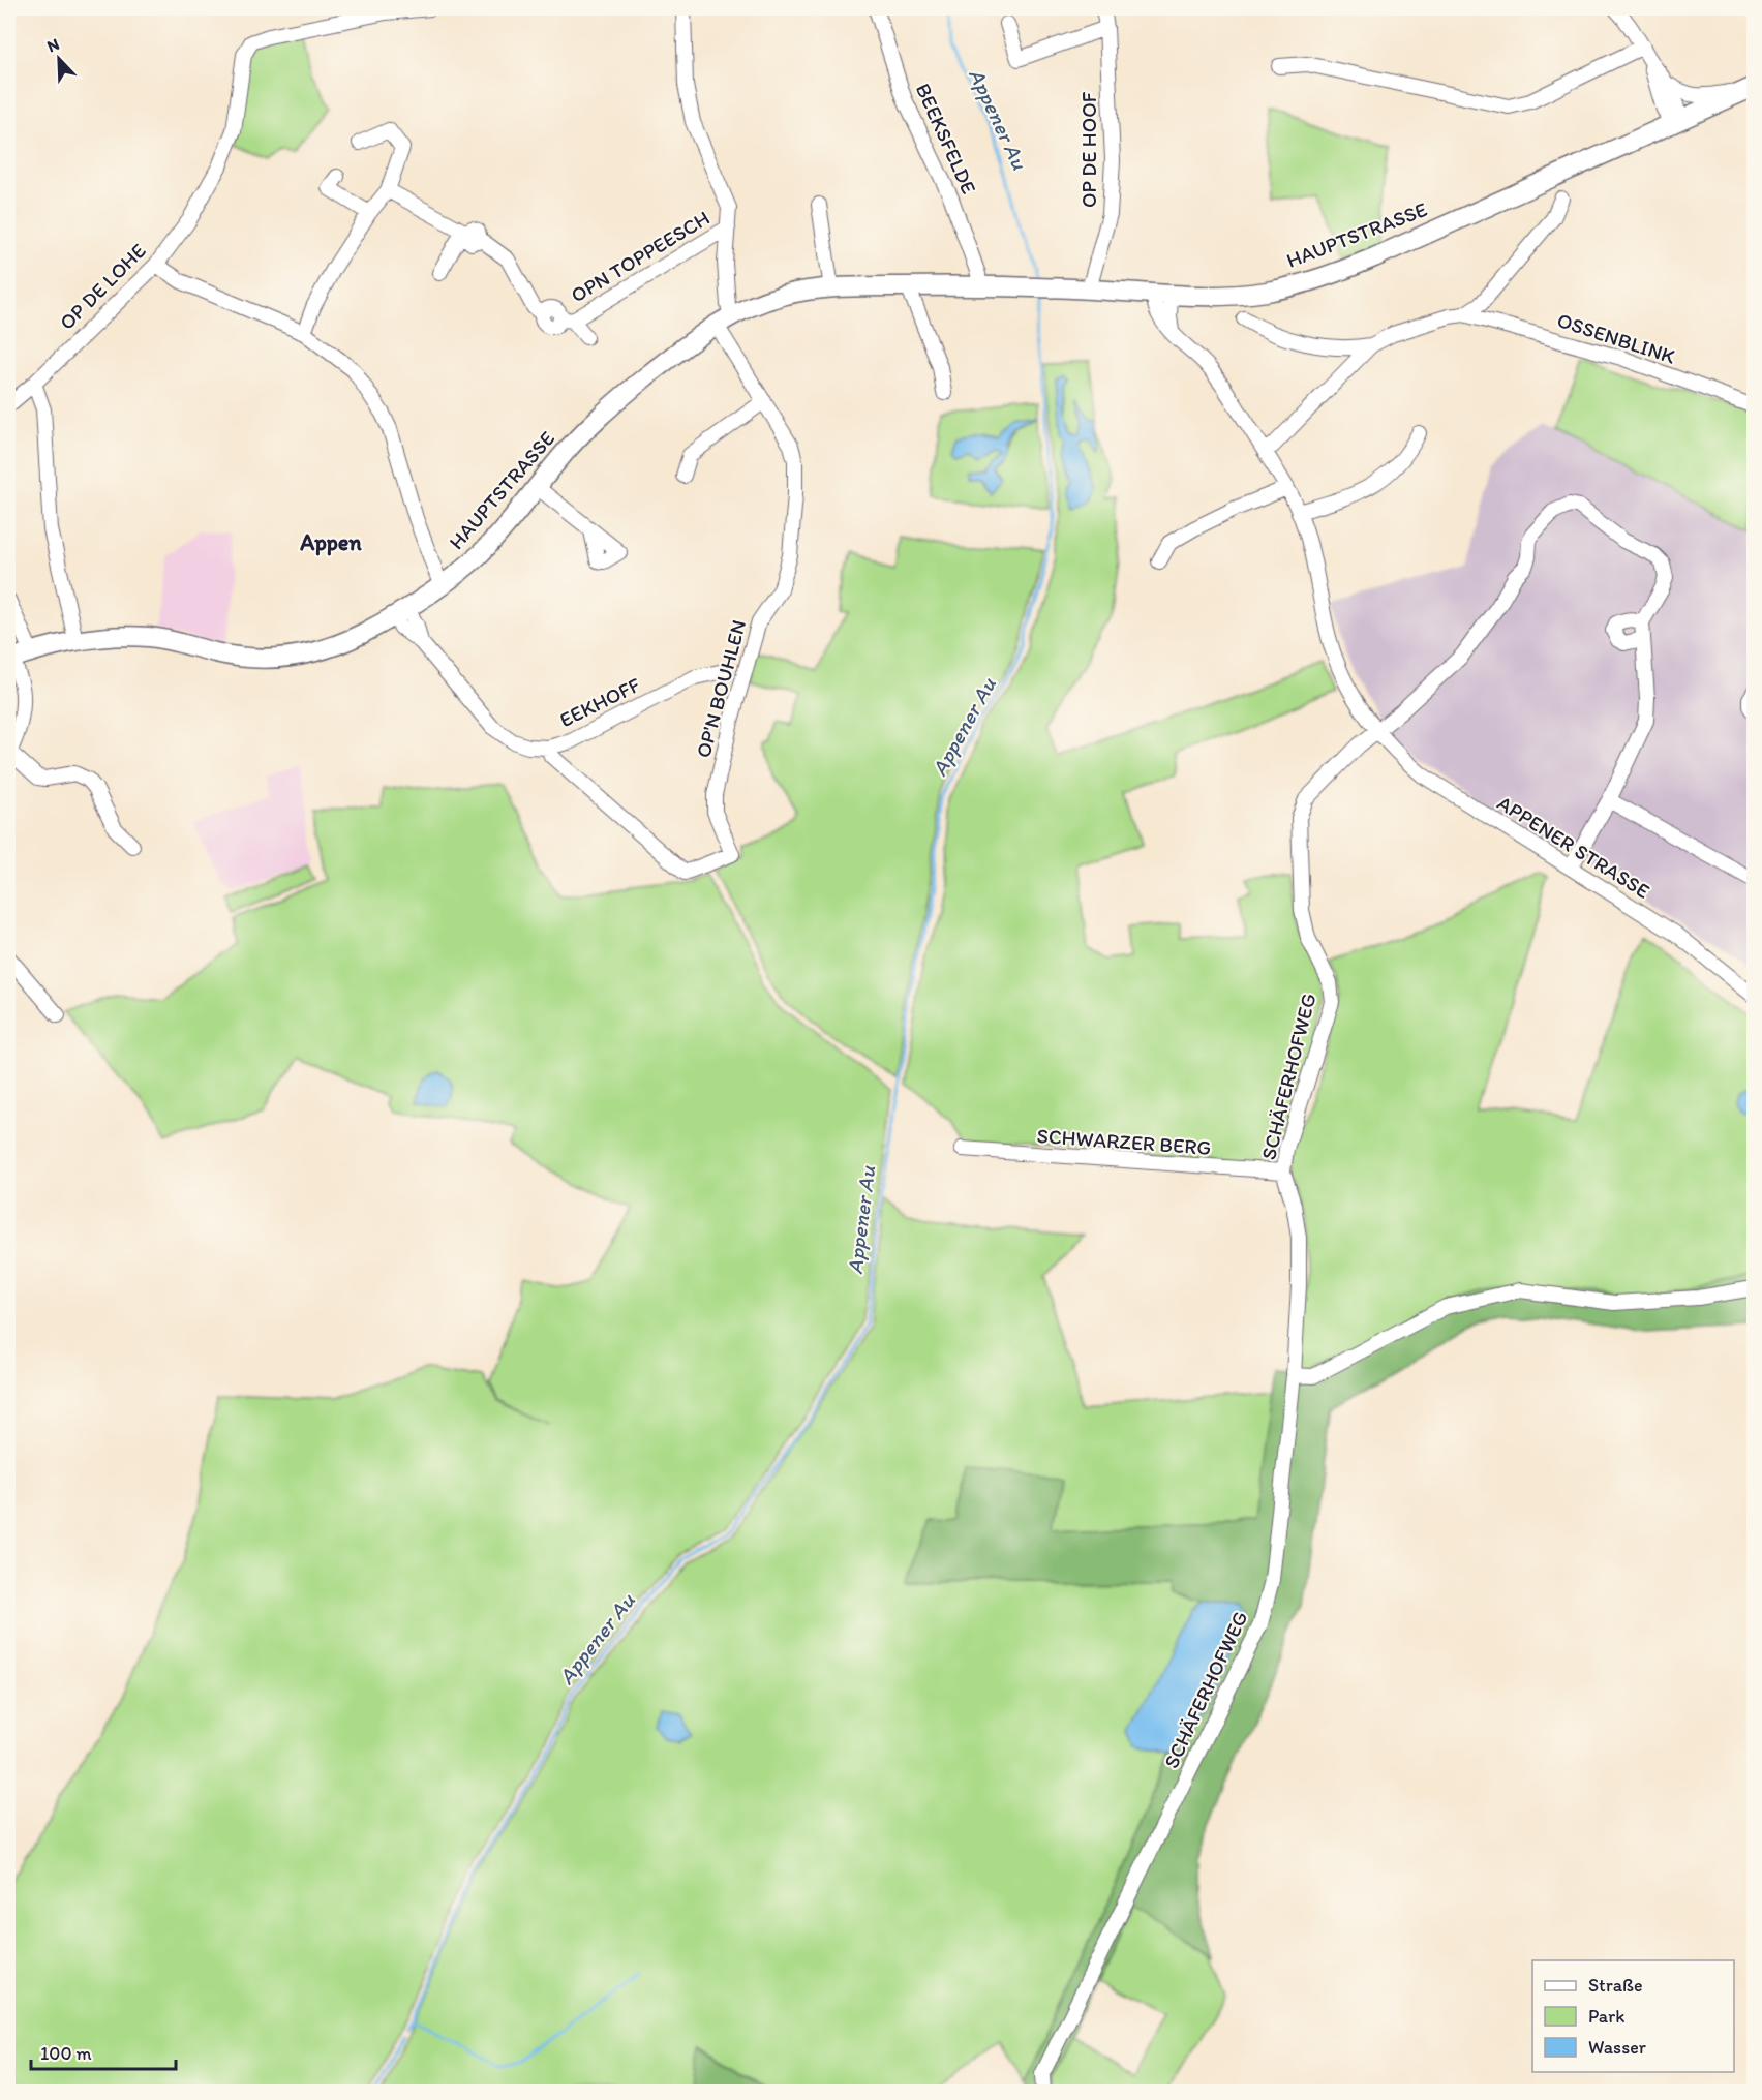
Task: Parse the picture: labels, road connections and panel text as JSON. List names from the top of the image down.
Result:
{
  "streets": {
    "main road": ["HAUPTSTRASSE"],
    "street": [
      "BEEKSFELDE",
      "OP DE HOOF",
      "OPN TOPPEESCH",
      "OP DE LOHE",
      "OSSENBLINK",
      "OP'N BOUHLEN",
      "EEKHOFF",
      "APPENER STRASSE",
      "SCHÄFERHOFWEG",
      "SCHWARZER BERG"
    ]
  },
  "crossings": [
    ["BEEKSFELDE", "HAUPTSTRASSE"],
    ["OP DE HOOF", "HAUPTSTRASSE"],
    ["HAUPTSTRASSE", "OPN TOPPEESCH"],
    ["HAUPTSTRASSE", "OP'N BOUHLEN"],
    ["HAUPTSTRASSE", "EEKHOFF"],
    ["OPN TOPPEESCH", "OP'N BOUHLEN"],
    ["OP'N BOUHLEN", "EEKHOFF"],
    ["APPENER STRASSE", "SCHÄFERHOFWEG"],
    ["SCHÄFERHOFWEG", "SCHWARZER BERG"]
  ],
  "districts": ["Appen"],
  "water": ["Appener Au"],
  "legend": ["Straße", "Park", "Wasser"],
  "scale_bar": "100 m",
  "north": "top left"
}
